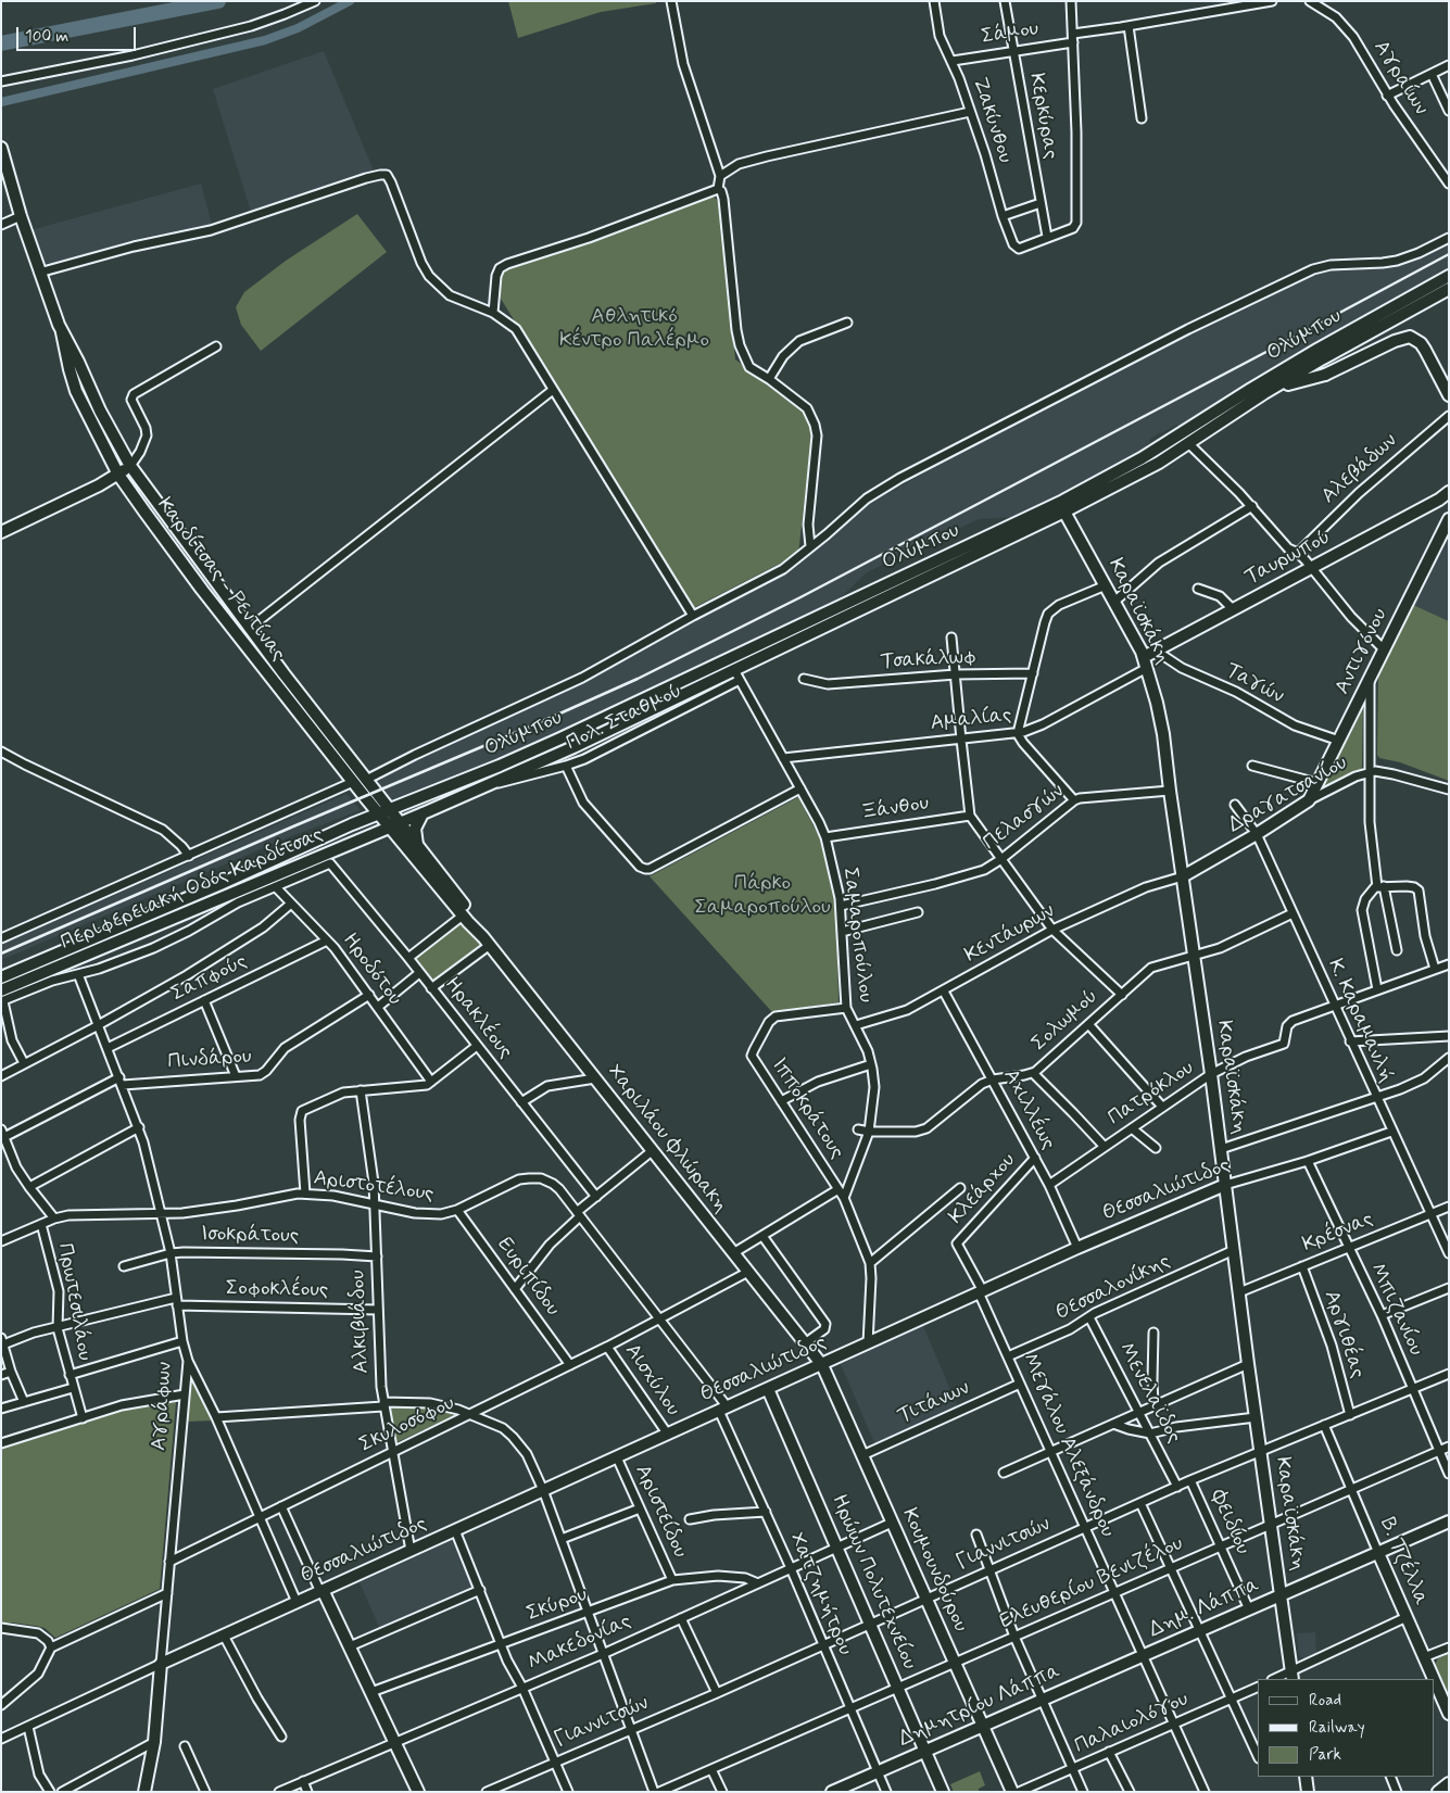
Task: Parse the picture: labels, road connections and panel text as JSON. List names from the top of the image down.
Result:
{
  "streets": {
    "main road": [
      "Ολύμπου",
      "Ταυρωπού",
      "Καρδίτσας - Ρεντίνας",
      "Καραϊσκάκη",
      "Αντιγόνου",
      "Δραγατσανίου",
      "Περιφερειακή Οδός Καρδίτσας",
      "Χαριλάου Φλώρακη",
      "Θεσσαλιώτιδος",
      "Αγράφων",
      "Β. Τζέλλα",
      "Κουμουνδούρου",
      "Ηρώων Πολυτεχνείου",
      "Δημ. Λάππα",
      "Δημητρίου Λάππα"
    ],
    "street": [
      "Σάμου",
      "Αγραίων",
      "Κερκύρας",
      "Ζακύνθου",
      "Αλεβάδων",
      "Τσακάλωφ",
      "Ταγών",
      "Πολ. Σταθμού",
      "Αμαλίας",
      "Ξάνθου",
      "Πελασγών",
      "Κεντάυρων",
      "Σαμαροπούλου",
      "Ηροδότου",
      "Σαπφούς",
      "Ηρακλέους",
      "Σολωμού",
      "Κ. Καραμανλή",
      "Πινδάρου",
      "Πατρόκλου",
      "Ιπποκράτους",
      "Αχιλλέως",
      "Αριστοτέλους",
      "Κλεάρχου",
      "Κρέσνας",
      "Ισοκράτους",
      "Ευριπίδου",
      "Θεσσαλονίκης",
      "Σοφοκλέους",
      "Πρωτεσιλάου",
      "Μπιζανίου",
      "Αλκιβιάδου",
      "Αργιθέας",
      "Αισχύλου",
      "Μενελαϊδος",
      "Τιτάνων",
      "Σκυλοσόφου",
      "Μεγάλου Αλεξάνδρου",
      "Αριστείδου",
      "Φειδίου",
      "Γιαννιτσών",
      "Ελευθερίου Βενιζέλου",
      "Χατζημήτρου",
      "Σκύρου",
      "Μακεδονίας",
      "Παλαιολόγου"
    ]
  },
  "crossings": [
    ["Σάμου", "Κερκύρας"],
    ["Σάμου", "Ζακύνθου"],
    ["Κερκύρας", "Ζακύνθου"],
    ["Ολύμπου", "Καρδίτσας - Ρεντίνας"],
    ["Ολύμπου", "Καραϊσκάκη"],
    ["Ολύμπου", "Περιφερειακή Οδός Καρδίτσας"],
    ["Ολύμπου", "Σαμαροπούλου"],
    ["Ολύμπου", "Χαριλάου Φλώρακη"],
    ["Ταυρωπού", "Καραϊσκάκη"],
    ["Ταυρωπού", "Ταγών"],
    ["Ταυρωπού", "Αμαλίας"],
    ["Καρδίτσας - Ρεντίνας", "Περιφερειακή Οδός Καρδίτσας"],
    ["Καρδίτσας - Ρεντίνας", "Χαριλάου Φλώρακη"],
    ["Καραϊσκάκη", "Αμαλίας"],
    ["Καραϊσκάκη", "Δραγατσανίου"],
    ["Καραϊσκάκη", "Πελασγών"],
    ["Καραϊσκάκη", "Κεντάυρων"],
    ["Καραϊσκάκη", "Σολωμού"],
    ["Καραϊσκάκη", "Πατρόκλου"],
    ["Καραϊσκάκη", "Θεσσαλιώτιδος"],
    ["Καραϊσκάκη", "Κρέσνας"],
    ["Καραϊσκάκη", "Θεσσαλονίκης"],
    ["Καραϊσκάκη", "Γιαννιτσών"],
    ["Καραϊσκάκη", "Ελευθερίου Βενιζέλου"],
    ["Καραϊσκάκη", "Δημ. Λάππα"],
    ["Αντιγόνου", "Ταγών"],
    ["Αντιγόνου", "Δραγατσανίου"],
    ["Πολ. Σταθμού", "Σαμαροπούλου"],
    ["Αμαλίας", "Σαμαροπούλου"],
    ["Δραγατσανίου", "Κεντάυρων"],
    ["Δραγατσανίου", "Κ. Καραμανλή"],
    ["Ξάνθου", "Σαμαροπούλου"],
    ["Πελασγών", "Σαμαροπούλου"],
    ["Περιφερειακή Οδός Καρδίτσας", "Χαριλάου Φλώρακη"],
    ["Κεντάυρων", "Σαμαροπούλου"],
    ["Κεντάυρων", "Αχιλλέως"],
    ["Σαμαροπούλου", "Σολωμού"],
    ["Σαμαροπούλου", "Ιπποκράτους"],
    ["Ηροδότου", "Σαπφούς"],
    ["Ηροδότου", "Ηρακλέους"],
    ["Ηροδότου", "Πινδάρου"],
    ["Σαπφούς", "Αγράφων"],
    ["Σολωμού", "Κ. Καραμανλή"],
    ["Σολωμού", "Αχιλλέως"],
    ["Κ. Καραμανλή", "Πατρόκλου"],
    ["Κ. Καραμανλή", "Θεσσαλιώτιδος"],
    ["Κ. Καραμανλή", "Κρέσνας"],
    ["Πινδάρου", "Αγράφων"],
    ["Πατρόκλου", "Αχιλλέως"],
    ["Αχιλλέως", "Κλεάρχου"],
    ["Αχιλλέως", "Θεσσαλιώτιδος"],
    ["Χαριλάου Φλώρακη", "Θεσσαλιώτιδος"],
    ["Χαριλάου Φλώρακη", "Σκυλοσόφου"],
    ["Χαριλάου Φλώρακη", "Κουμουνδούρου"],
    ["Αριστοτέλους", "Θεσσαλιώτιδος"],
    ["Αριστοτέλους", "Ευριπίδου"],
    ["Αριστοτέλους", "Πρωτεσιλάου"],
    ["Αριστοτέλους", "Αλκιβιάδου"],
    ["Αριστοτέλους", "Αγράφων"],
    ["Αριστοτέλους", "Σκυλοσόφου"],
    ["Αριστοτέλους", "Χατζημήτρου"],
    ["Κλεάρχου", "Μεγάλου Αλεξάνδρου"],
    ["Θεσσαλιώτιδος", "Μπιζανίου"],
    ["Θεσσαλιώτιδος", "Αλκιβιάδου"],
    ["Θεσσαλιώτιδος", "Αισχύλου"],
    ["Θεσσαλιώτιδος", "Αγράφων"],
    ["Θεσσαλιώτιδος", "Μεγάλου Αλεξάνδρου"],
    ["Θεσσαλιώτιδος", "Αριστείδου"],
    ["Θεσσαλιώτιδος", "Κουμουνδούρου"],
    ["Θεσσαλιώτιδος", "Ηρώων Πολυτεχνείου"],
    ["Θεσσαλιώτιδος", "Χατζημήτρου"],
    ["Κρέσνας", "Μπιζανίου"],
    ["Κρέσνας", "Αργιθέας"],
    ["Ισοκράτους", "Αλκιβιάδου"],
    ["Ισοκράτους", "Αγράφων"],
    ["Ευριπίδου", "Σκυλοσόφου"],
    ["Θεσσαλονίκης", "Μενελαϊδος"],
    ["Θεσσαλονίκης", "Μεγάλου Αλεξάνδρου"],
    ["Σοφοκλέους", "Πρωτεσιλάου"],
    ["Σοφοκλέους", "Αλκιβιάδου"],
    ["Σοφοκλέους", "Αγράφων"],
    ["Μπιζανίου", "Γιαννιτσών"],
    ["Μπιζανίου", "Ελευθερίου Βενιζέλου"],
    ["Αλκιβιάδου", "Σκυλοσόφου"],
    ["Αργιθέας", "Γιαννιτσών"],
    ["Αισχύλου", "Σκυλοσόφου"],
    ["Μενελαϊδος", "Γιαννιτσών"],
    ["Τιτάνων", "Μεγάλου Αλεξάνδρου"],
    ["Τιτάνων", "Κουμουνδούρου"],
    ["Αγράφων", "Σκυλοσόφου"],
    ["Μεγάλου Αλεξάνδρου", "Γιαννιτσών"],
    ["Μεγάλου Αλεξάνδρου", "Ελευθερίου Βενιζέλου"],
    ["Μεγάλου Αλεξάνδρου", "Δημ. Λάππα"],
    ["Μεγάλου Αλεξάνδρου", "Δημητρίου Λάππα"],
    ["Μεγάλου Αλεξάνδρου", "Παλαιολόγου"],
    ["Αριστείδου", "Σκύρου"],
    ["Φειδίου", "Γιαννιτσών"],
    ["Φειδίου", "Ελευθερίου Βενιζέλου"],
    ["Φειδίου", "Δημ. Λάππα"],
    ["Γιαννιτσών", "Β. Τζέλλα"],
    ["Γιαννιτσών", "Κουμουνδούρου"],
    ["Γιαννιτσών", "Ηρώων Πολυτεχνείου"],
    ["Γιαννιτσών", "Χατζημήτρου"],
    ["Β. Τζέλλα", "Ελευθερίου Βενιζέλου"],
    ["Κουμουνδούρου", "Ελευθερίου Βενιζέλου"],
    ["Κουμουνδούρου", "Μακεδονίας"],
    ["Κουμουνδούρου", "Δημητρίου Λάππα"],
    ["Ηρώων Πολυτεχνείου", "Ελευθερίου Βενιζέλου"],
    ["Ηρώων Πολυτεχνείου", "Μακεδονίας"],
    ["Ηρώων Πολυτεχνείου", "Δημητρίου Λάππα"],
    ["Ελευθερίου Βενιζέλου", "Χατζημήτρου"],
    ["Χατζημήτρου", "Μακεδονίας"],
    ["Χατζημήτρου", "Δημητρίου Λάππα"],
    ["Σκύρου", "Μακεδονίας"],
    ["Δημ. Λάππα", "Δημητρίου Λάππα"]
  ],
  "parks": ["Αθλητικό Κέντρο Παλέρμο", "Πάρκο Σαμαροπούλου"],
  "legend": ["Road", "Railway", "Park"],
  "scale_bar": "100 m"
}
